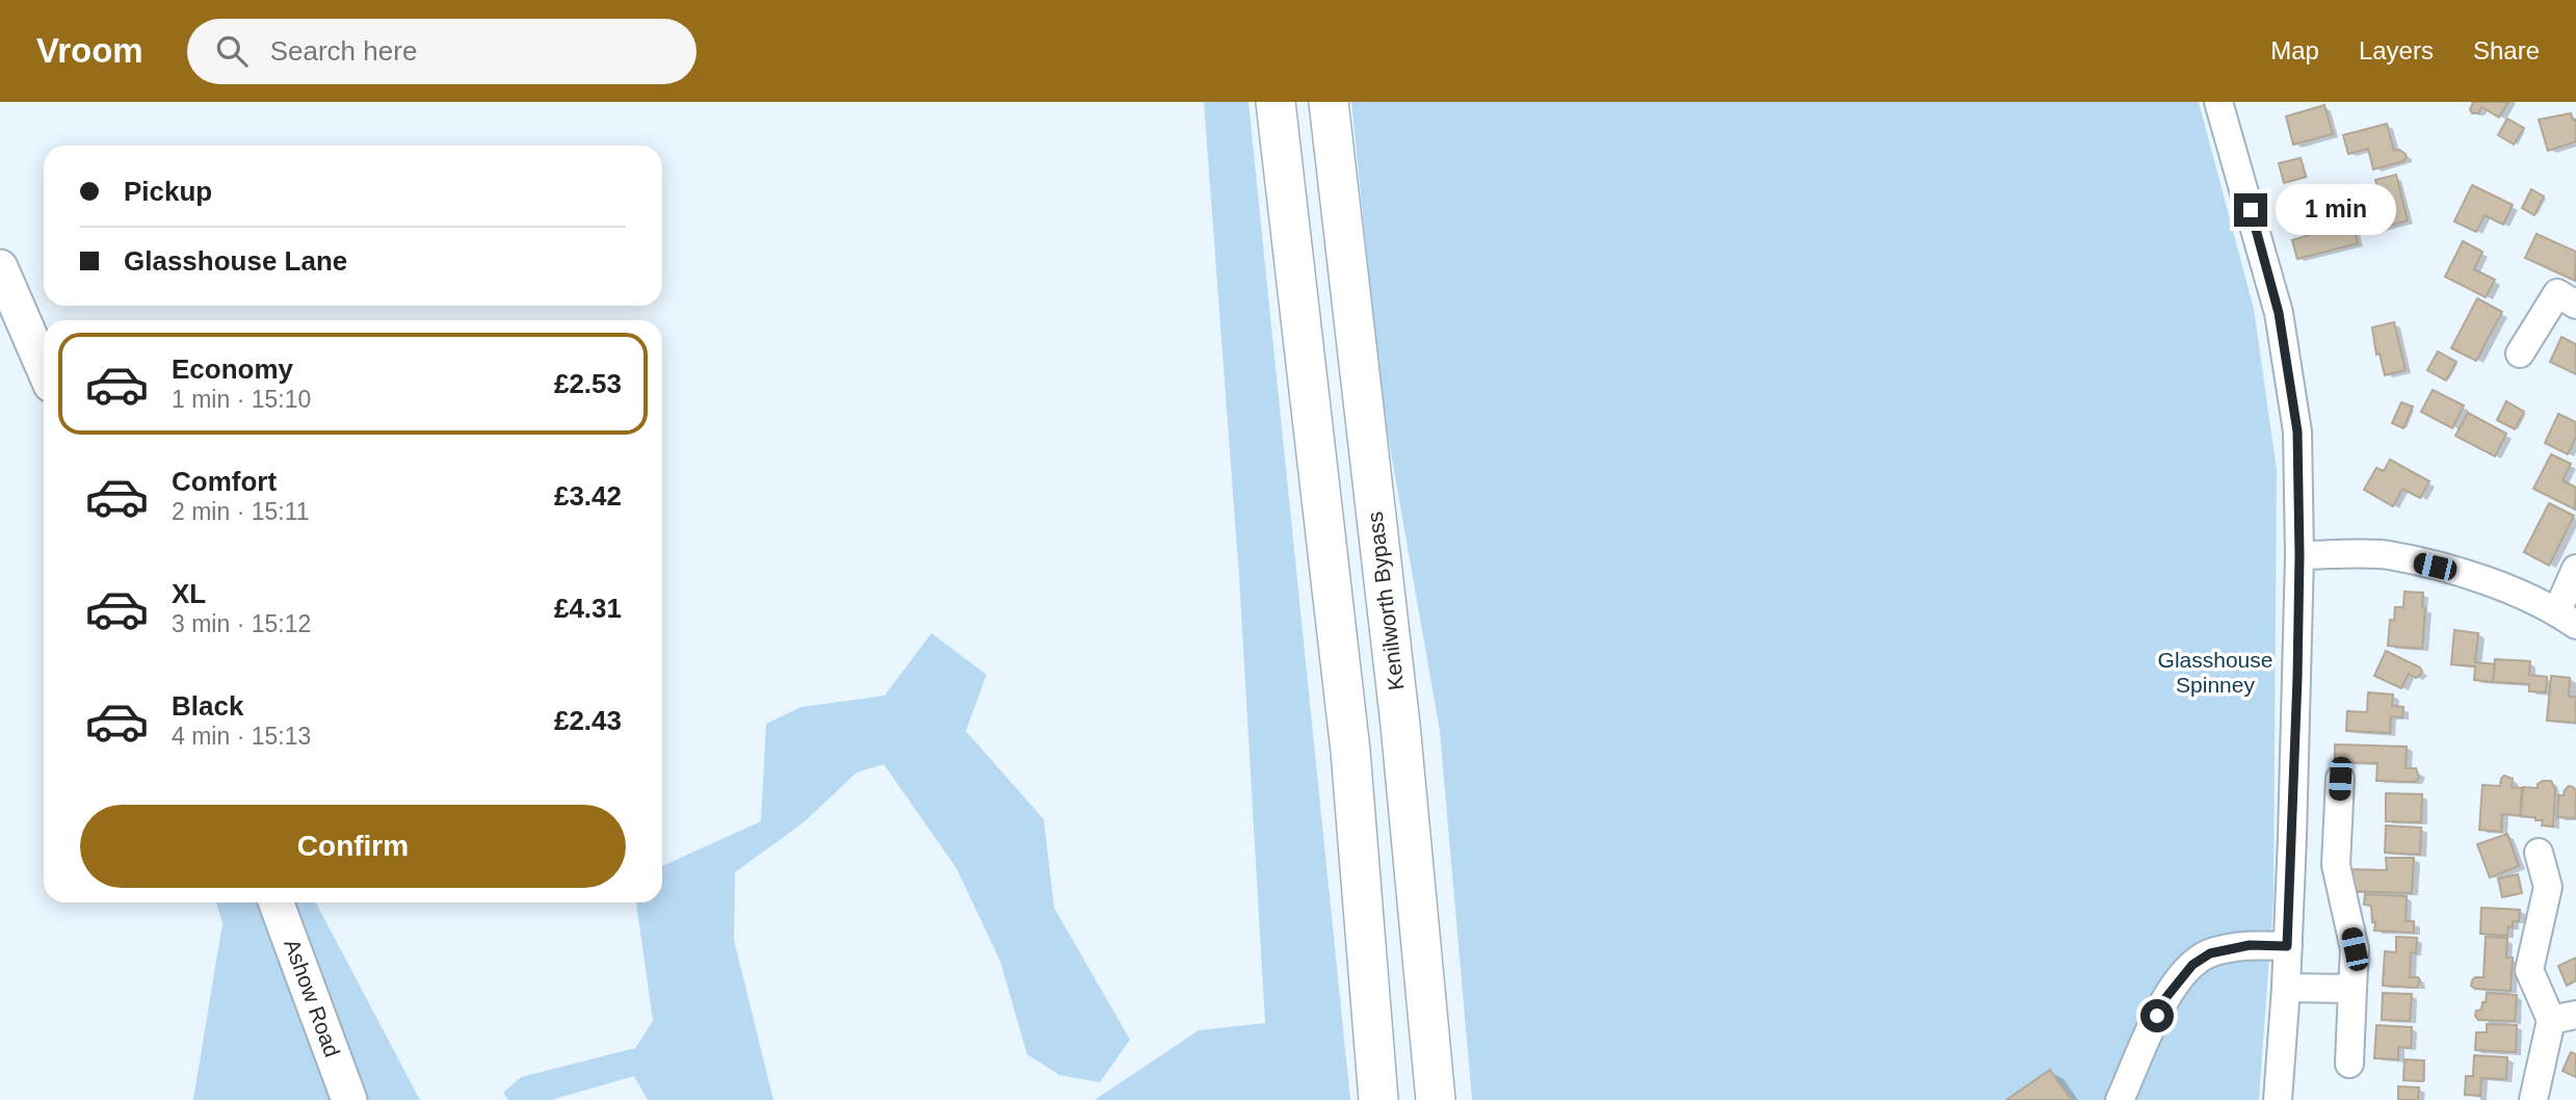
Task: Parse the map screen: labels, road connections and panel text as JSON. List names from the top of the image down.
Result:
{
  "streets": {
    "highway": ["Kenilworth Bypass"],
    "main road": ["Ashow Road"]
  },
  "parks": ["Glasshouse Spinney"],
  "page": {
    "header": "Vroom",
    "search": "Search here",
    "nav": ["Map", "Layers", "Share"],
    "banner": ["Pickup", "Glasshouse Lane"],
    "bubble": "1 min",
    "list": [
      {
        "name": "Economy",
        "note": "1 min · 15:10",
        "value": "£2.53"
      },
      {
        "name": "Comfort",
        "note": "2 min · 15:11",
        "value": "£3.42"
      },
      {
        "name": "XL",
        "note": "3 min · 15:12",
        "value": "£4.31"
      },
      {
        "name": "Black",
        "note": "4 min · 15:13",
        "value": "£2.43"
      }
    ],
    "buttons": "Confirm"
  }
}
